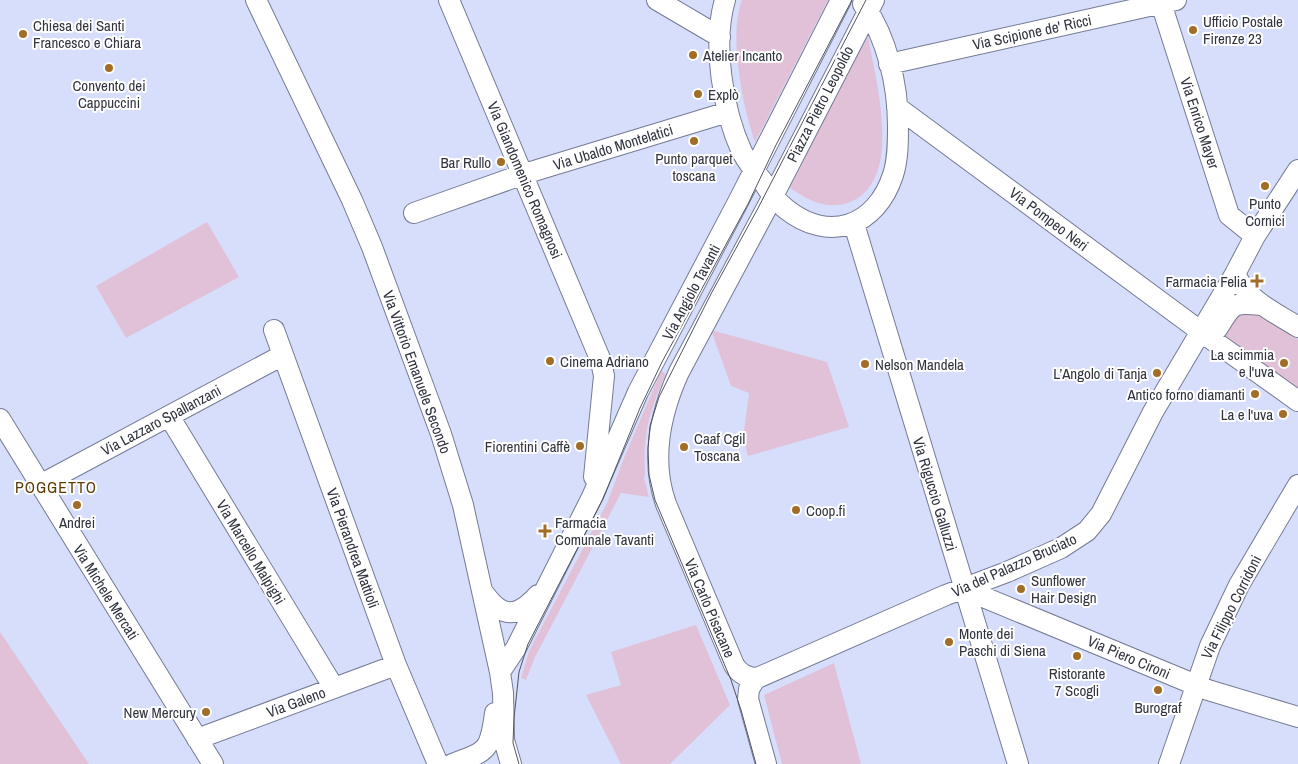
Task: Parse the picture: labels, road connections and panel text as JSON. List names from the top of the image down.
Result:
{
  "streets": {
    "street": [
      "Via Scipione de' Ricci",
      "Piazza Pietro Leopoldo",
      "Via Enrico Mayer",
      "Via Ubaldo Montelatici",
      "Via Giandomenico Romagnosi",
      "Via Pompeo Neri",
      "Via Angiolo Tavanti",
      "Via Vittorio Emanuele Secondo",
      "Via Lazzaro Spallanzani",
      "Via Riguccio Galluzzi",
      "Via Pierandrea Mattioli",
      "Via Marcello Malpighi",
      "Via del Palazzo Bruciato",
      "Via Michele Mercati",
      "Via Filippo Corridoni",
      "Via Carlo Pisacane",
      "Via Piero Cironi",
      "Via Galeno"
    ]
  },
  "crossings": [
    ["Via Scipione de' Ricci", "Piazza Pietro Leopoldo"],
    ["Via Scipione de' Ricci", "Via Enrico Mayer"],
    ["Piazza Pietro Leopoldo", "Via Pompeo Neri"],
    ["Piazza Pietro Leopoldo", "Via Angiolo Tavanti"],
    ["Piazza Pietro Leopoldo", "Via Riguccio Galluzzi"],
    ["Via Ubaldo Montelatici", "Via Giandomenico Romagnosi"],
    ["Via Giandomenico Romagnosi", "Via Angiolo Tavanti"],
    ["Via Pompeo Neri", "Via del Palazzo Bruciato"],
    ["Via Angiolo Tavanti", "Via Vittorio Emanuele Secondo"],
    ["Via Angiolo Tavanti", "Via Carlo Pisacane"],
    ["Via Lazzaro Spallanzani", "Via Pierandrea Mattioli"],
    ["Via Lazzaro Spallanzani", "Via Marcello Malpighi"],
    ["Via Lazzaro Spallanzani", "Via Michele Mercati"],
    ["Via Riguccio Galluzzi", "Via del Palazzo Bruciato"],
    ["Via Riguccio Galluzzi", "Via Piero Cironi"],
    ["Via Pierandrea Mattioli", "Via Galeno"],
    ["Via Marcello Malpighi", "Via Galeno"],
    ["Via del Palazzo Bruciato", "Via Carlo Pisacane"],
    ["Via del Palazzo Bruciato", "Via Piero Cironi"],
    ["Via Michele Mercati", "Via Galeno"],
    ["Via Filippo Corridoni", "Via Piero Cironi"]
  ],
  "districts": ["POGGETTO"],
  "places": {
    "other": [
      "Ufficio Postale Firenze 23",
      "Chiesa dei Santi Francesco e Chiara",
      "Atelier Incanto",
      "Convento dei Cappuccini",
      "Explò",
      "Punto parquet toscana",
      "Bar Rullo",
      "Punto Cornici",
      "Cinema Adriano",
      "La scimmia e l'uva",
      "Nelson Mandela",
      "L’Angolo di Tanja",
      "Antico forno diamanti",
      "La e l'uva",
      "Fiorentini Caffè",
      "Caaf Cgil Toscana",
      "Andrei",
      "Coop.fi",
      "Sunflower Hair Design",
      "Monte dei Paschi di Siena",
      "Ristorante 7 Scogli",
      "Burograf",
      "New Mercury"
    ],
    "health": ["Farmacia Felia", "Farmacia Comunale Tavanti"]
  }
}
